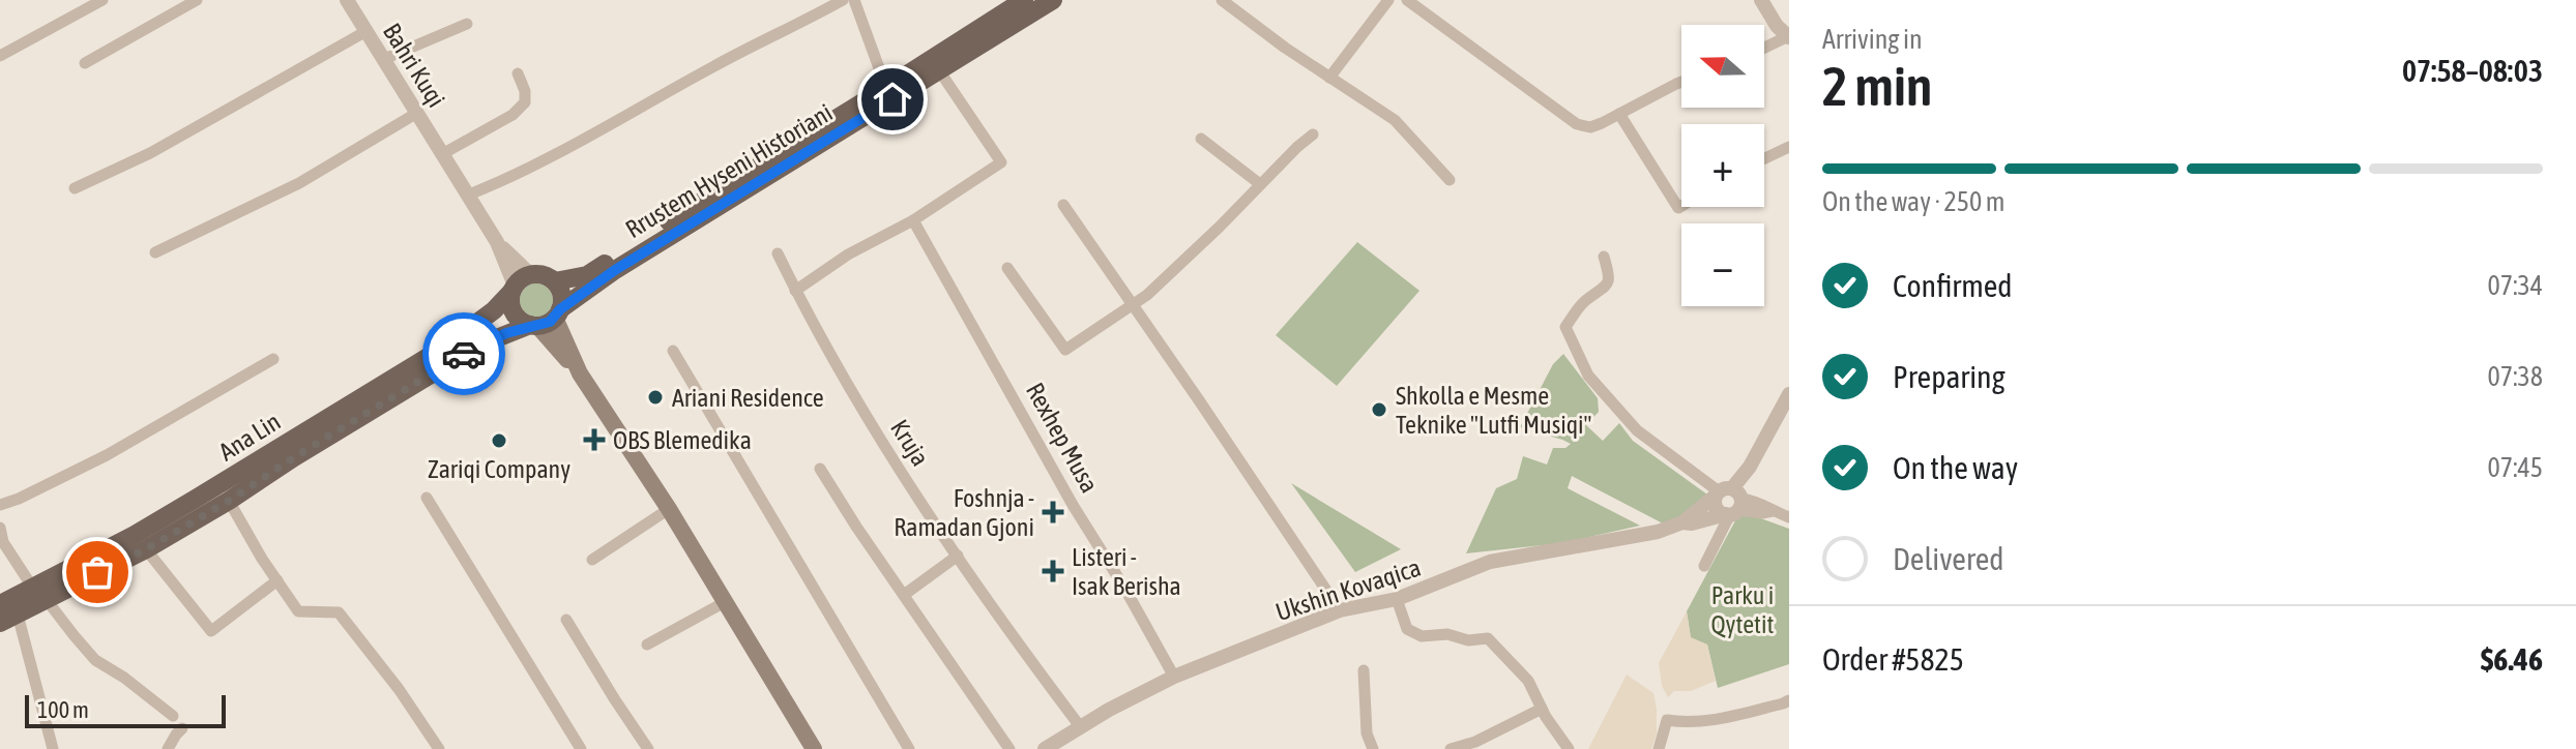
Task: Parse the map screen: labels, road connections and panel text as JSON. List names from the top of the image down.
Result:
{
  "streets": {
    "main road": ["Rrustem Hyseni Historiani", "Ana Lin"],
    "street": [
      "Bahri Kuqi",
      "Rexhep Musa",
      "Kruja",
      "Ukshin Kovaqica"
    ]
  },
  "crossings": [
    ["Bahri Kuqi", "Rrustem Hyseni Historiani"],
    ["Bahri Kuqi", "Ana Lin"],
    ["Rrustem Hyseni Historiani", "Ana Lin"],
    ["Rexhep Musa", "Ukshin Kovaqica"],
    ["Kruja", "Ukshin Kovaqica"]
  ],
  "parks": ["Parku i Qytetit"],
  "places": {
    "other": ["Ariani Residence", "Shkolla e Mesme Teknike \"Lutfi Musiqi\"", "Zariqi Company"],
    "health": ["OBS Blemedika", "Foshnja - Ramadan Gjoni", "Listeri - Isak Berisha"]
  },
  "scale_bar": "100 m",
  "north": "left",
  "page": {
    "heading": ["2 min", "Arriving in", "07:58–08:03"],
    "panel": ["Order #5825", "$6.46"],
    "map_buttons": ["+", "−"],
    "bar": "On the way · 250 m",
    "list": [
      ["Confirmed", "07:34"],
      ["Preparing", "07:38"],
      ["On the way", "07:45"],
      "Delivered"
    ],
    "scale": "100 m"
  }
}
